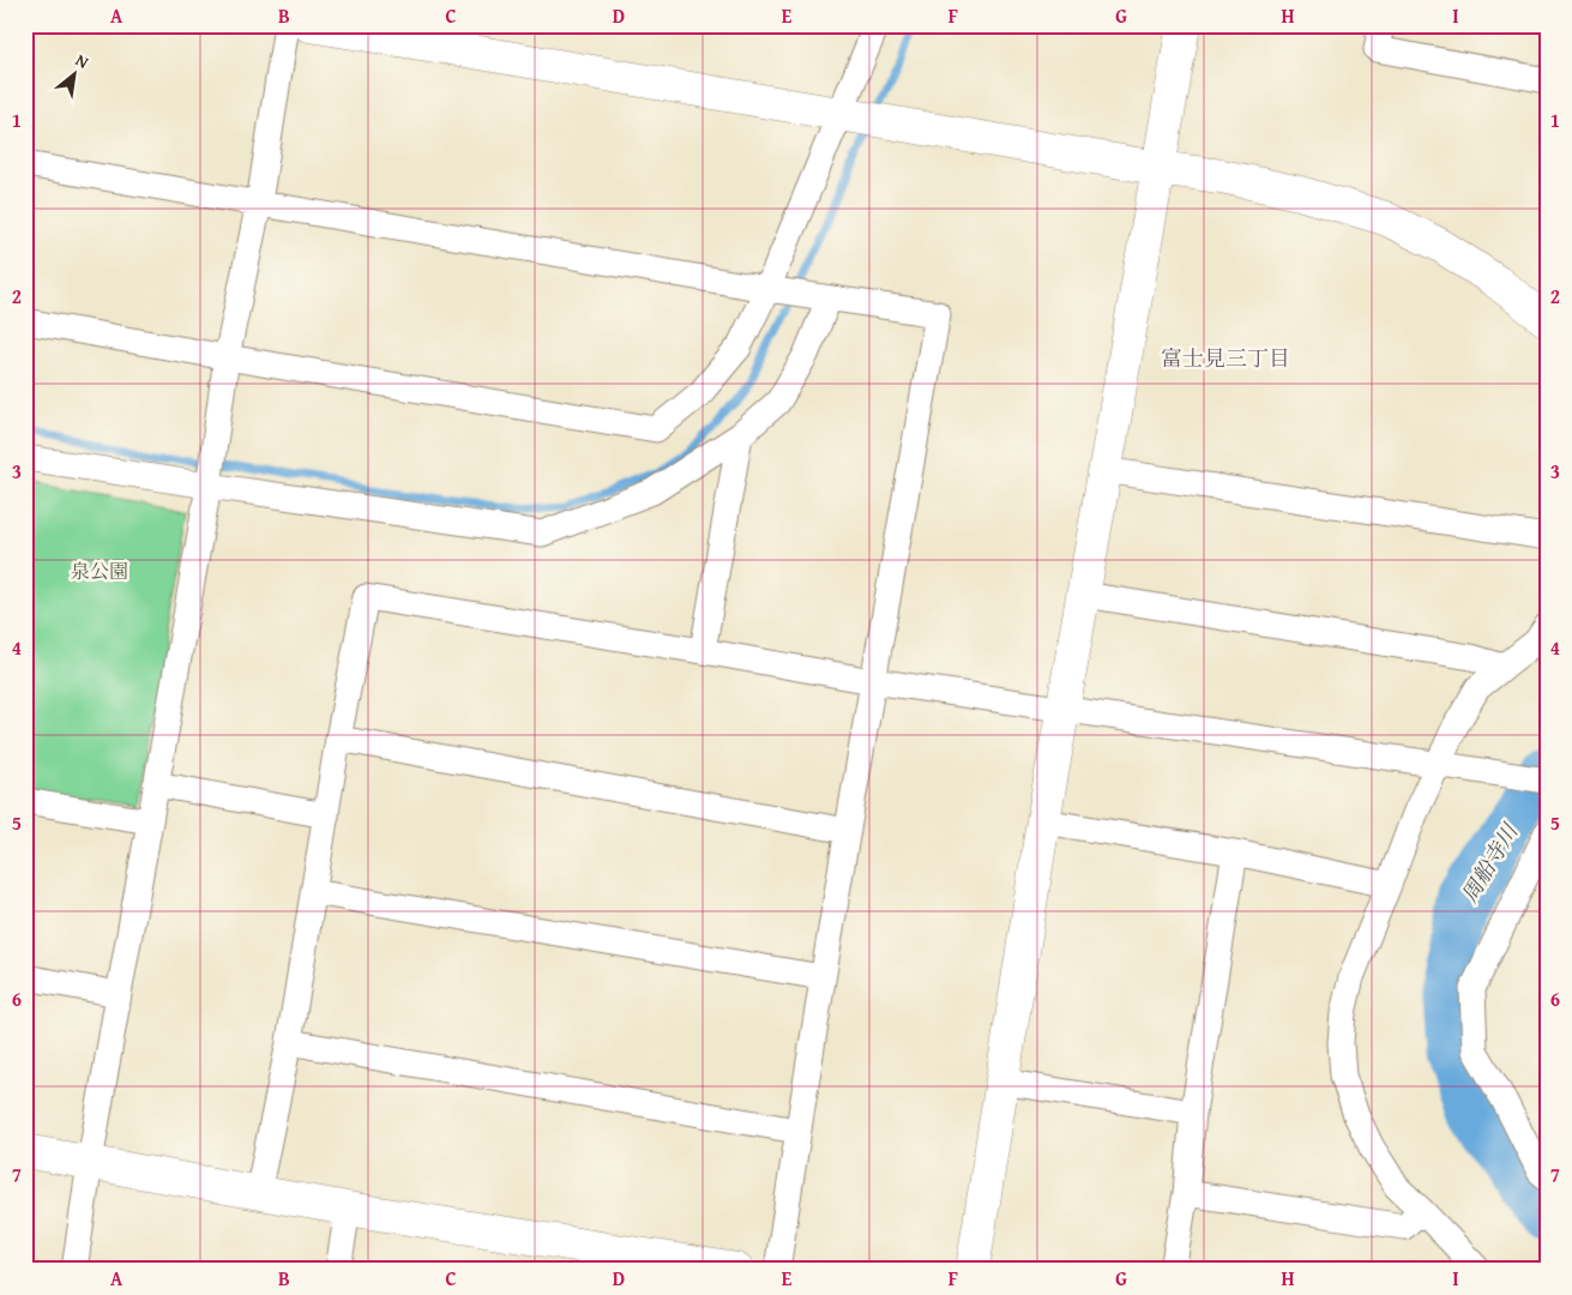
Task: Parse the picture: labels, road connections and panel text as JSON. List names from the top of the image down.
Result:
{
  "districts": ["富士見三丁目"],
  "water": ["周船寺川"],
  "parks": ["泉公園"],
  "north": "top right",
  "grid": {
    "columns": [
      "A",
      "B",
      "C",
      "D",
      "E",
      "F",
      "G",
      "H",
      "I"
    ],
    "rows": [
      "1",
      "2",
      "3",
      "4",
      "5",
      "6",
      "7"
    ]
  }
}
